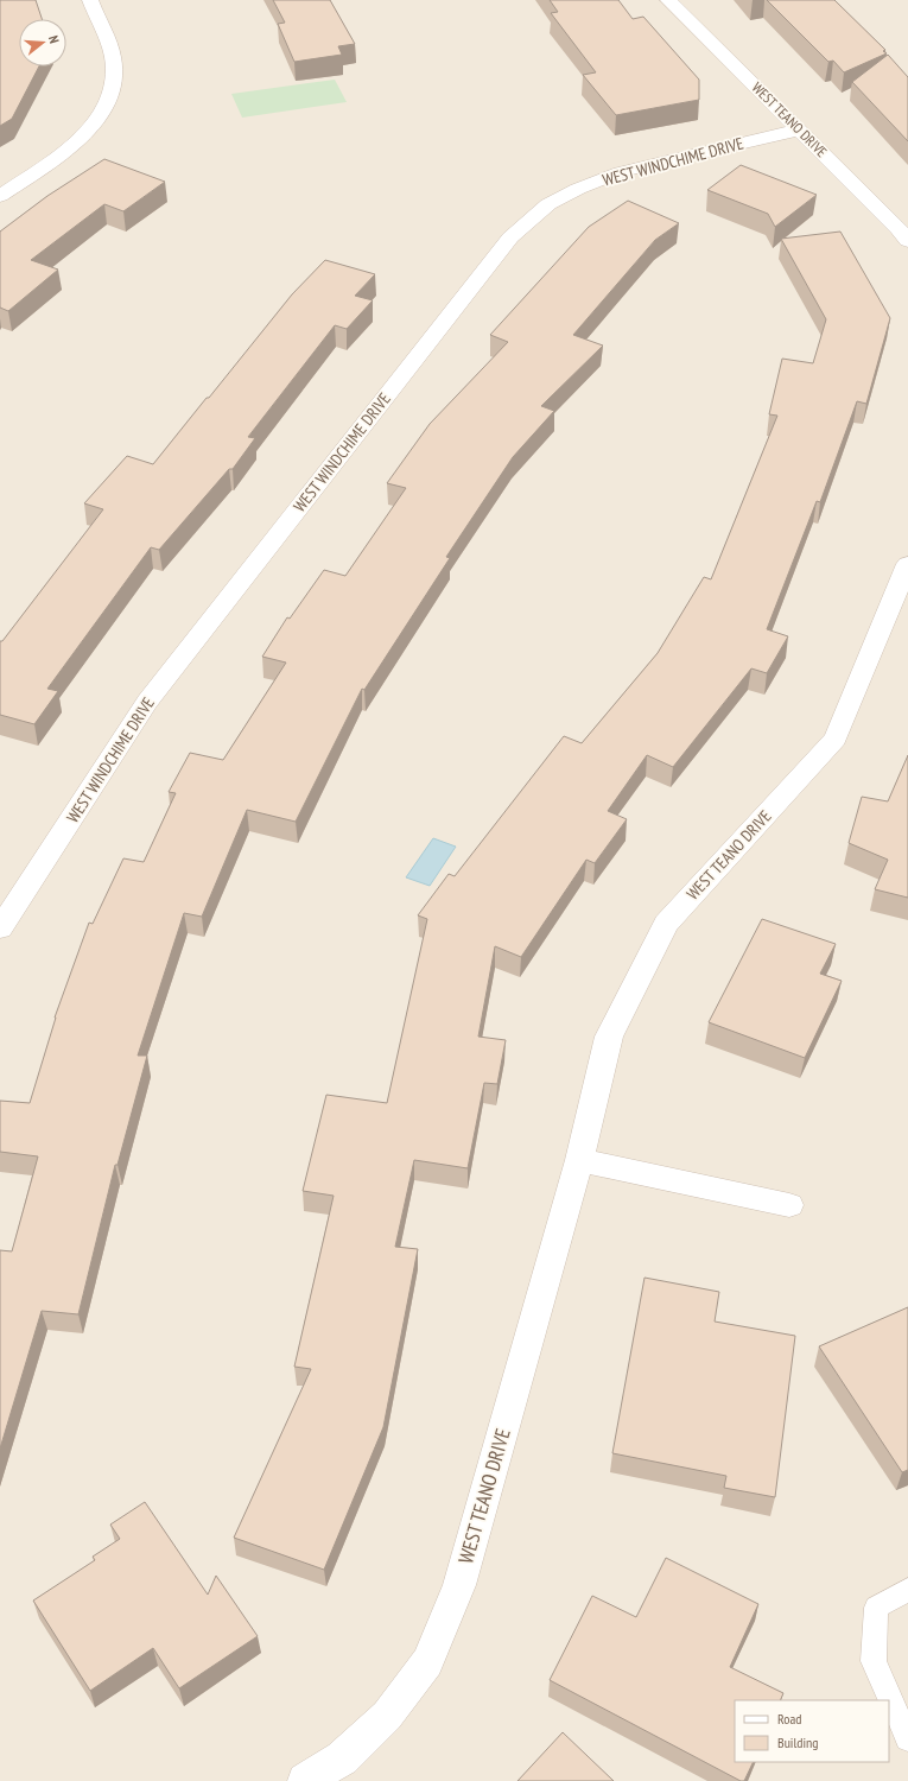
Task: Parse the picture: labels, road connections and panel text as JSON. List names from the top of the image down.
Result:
{
  "streets": {
    "street": ["WEST TEANO DRIVE", "WEST WINDCHIME DRIVE"]
  },
  "crossings": [
    ["WEST TEANO DRIVE", "WEST WINDCHIME DRIVE"]
  ],
  "legend": ["Road", "Building"],
  "north": "right"
}
